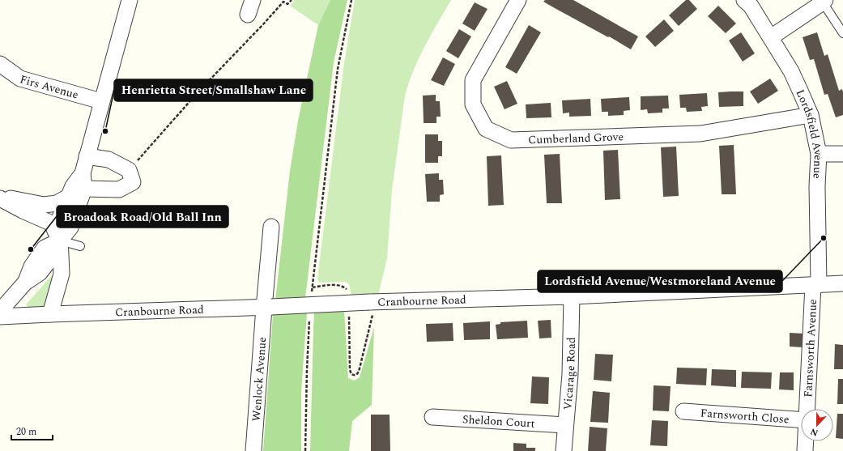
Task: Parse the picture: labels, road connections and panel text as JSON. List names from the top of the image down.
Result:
{
  "streets": {
    "street": [
      "Firs Avenue",
      "Lordsfield Avenue",
      "Cumberland Grove",
      "Cranbourne Road",
      "Farnsworth Avenue",
      "Vicarage Road",
      "Wenlock Avenue",
      "Farnsworth Close",
      "Sheldon Court"
    ]
  },
  "crossings": [
    ["Lordsfield Avenue", "Cumberland Grove"],
    ["Lordsfield Avenue", "Cranbourne Road"],
    ["Lordsfield Avenue", "Farnsworth Avenue"],
    ["Cranbourne Road", "Farnsworth Avenue"],
    ["Cranbourne Road", "Vicarage Road"],
    ["Cranbourne Road", "Wenlock Avenue"],
    ["Vicarage Road", "Sheldon Court"]
  ],
  "places": ["Henrietta Street/Smallshaw Lane", "Lordsfield Avenue/Westmoreland Avenue", "Broadoak Road/Old Ball Inn"],
  "scale_bar": "20 m",
  "north": "bottom"
}
